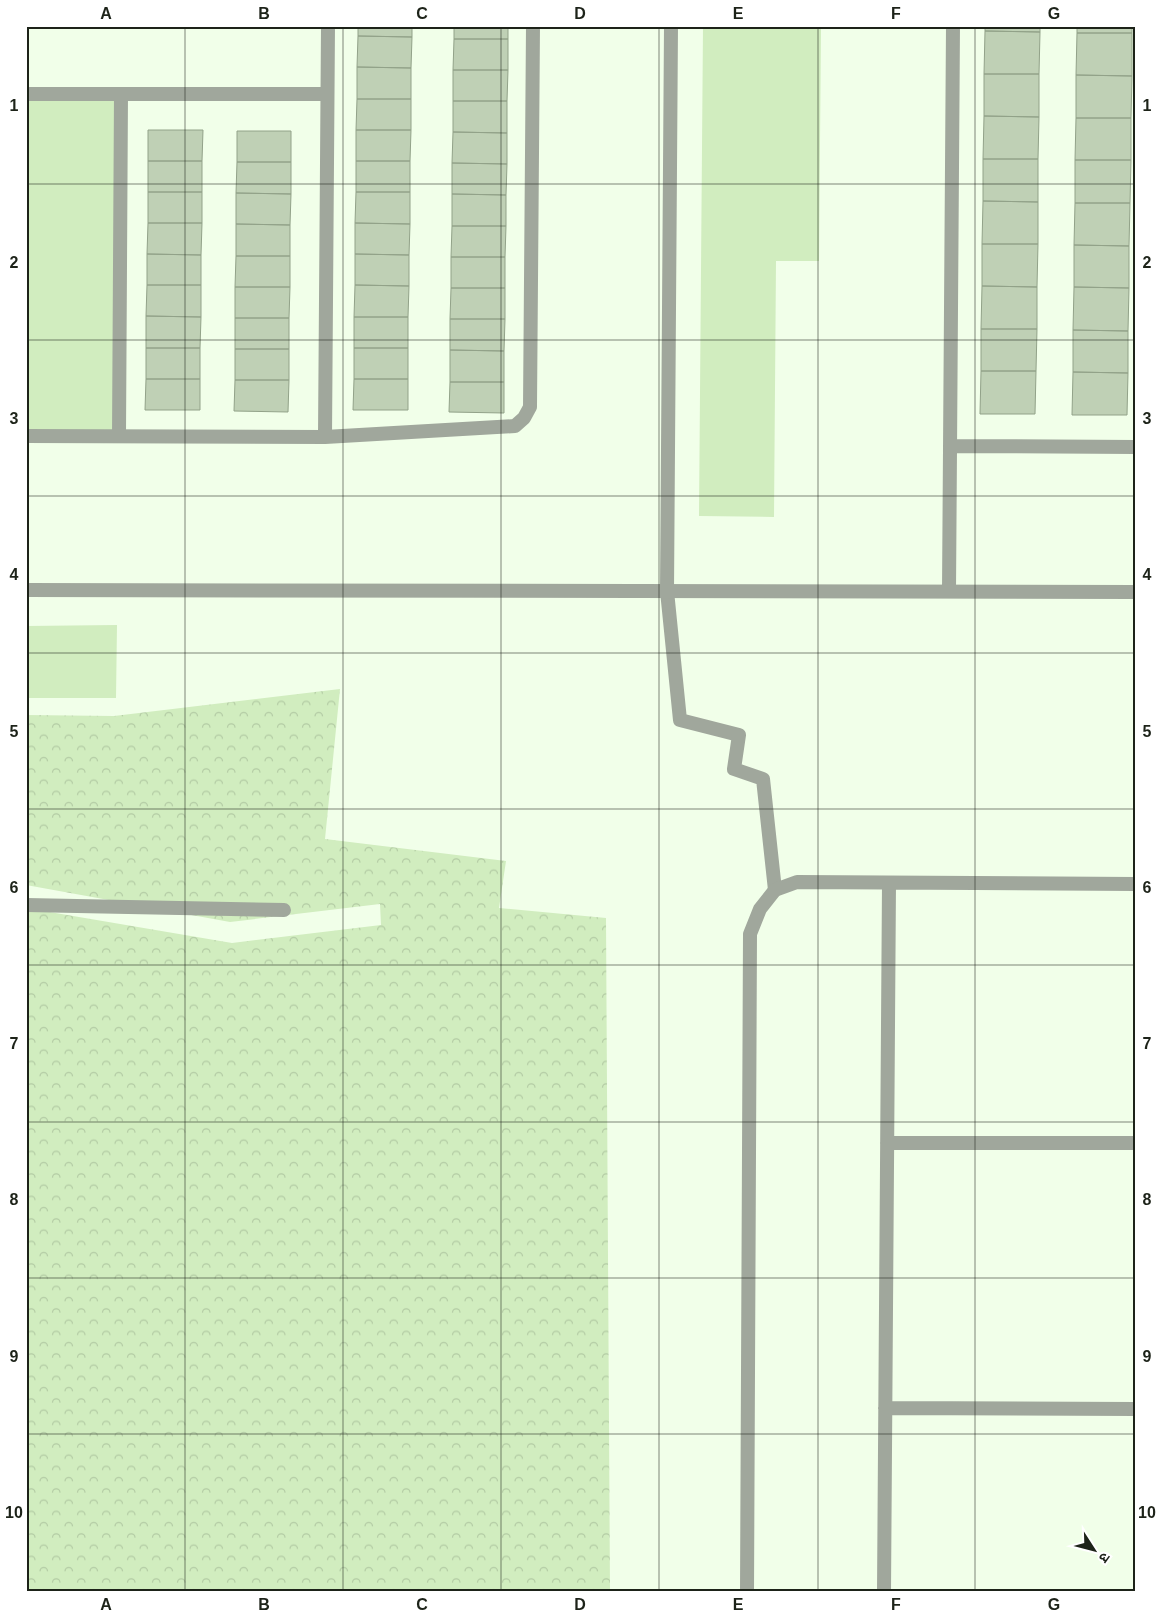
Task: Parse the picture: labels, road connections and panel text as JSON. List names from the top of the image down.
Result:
{
  "north": "bottom right",
  "grid": {
    "columns": [
      "A",
      "B",
      "C",
      "D",
      "E",
      "F",
      "G"
    ],
    "rows": [
      "1",
      "2",
      "3",
      "4",
      "5",
      "6",
      "7",
      "8",
      "9",
      "10"
    ]
  }
}
